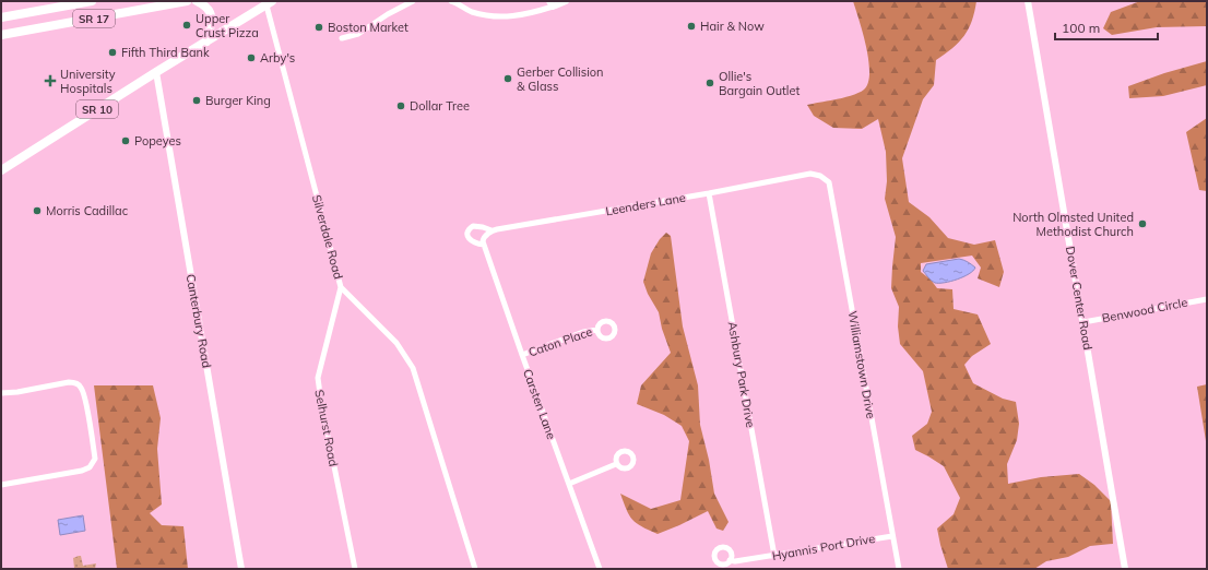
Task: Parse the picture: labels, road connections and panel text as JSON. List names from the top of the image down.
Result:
{
  "streets": {
    "main road": ["SR 17", "SR 10"],
    "street": [
      "Leenders Lane",
      "Silverdale Road",
      "Dover Center Road",
      "Benwood Circle",
      "Canterbury Road",
      "Caton Place",
      "Williamstown Drive",
      "Ashbury Park Drive",
      "Carsten Lane",
      "Selhurst Road",
      "Hyannis Port Drive"
    ]
  },
  "crossings": [
    ["SR 10", "Silverdale Road"],
    ["SR 10", "Canterbury Road"],
    ["Leenders Lane", "Williamstown Drive"],
    ["Leenders Lane", "Ashbury Park Drive"],
    ["Leenders Lane", "Carsten Lane"],
    ["Silverdale Road", "Selhurst Road"],
    ["Dover Center Road", "Benwood Circle"],
    ["Caton Place", "Carsten Lane"],
    ["Williamstown Drive", "Hyannis Port Drive"],
    ["Ashbury Park Drive", "Hyannis Port Drive"]
  ],
  "places": {
    "other": [
      "Upper Crust Pizza",
      "Hair & Now",
      "Boston Market",
      "Fifth Third Bank",
      "Arby's",
      "Gerber Collision & Glass",
      "Ollie's Bargain Outlet",
      "Burger King",
      "Dollar Tree",
      "Popeyes",
      "Morris Cadillac",
      "North Olmsted United Methodist Church"
    ],
    "health": ["University Hospitals"]
  },
  "scale_bar": "100 m"
}
